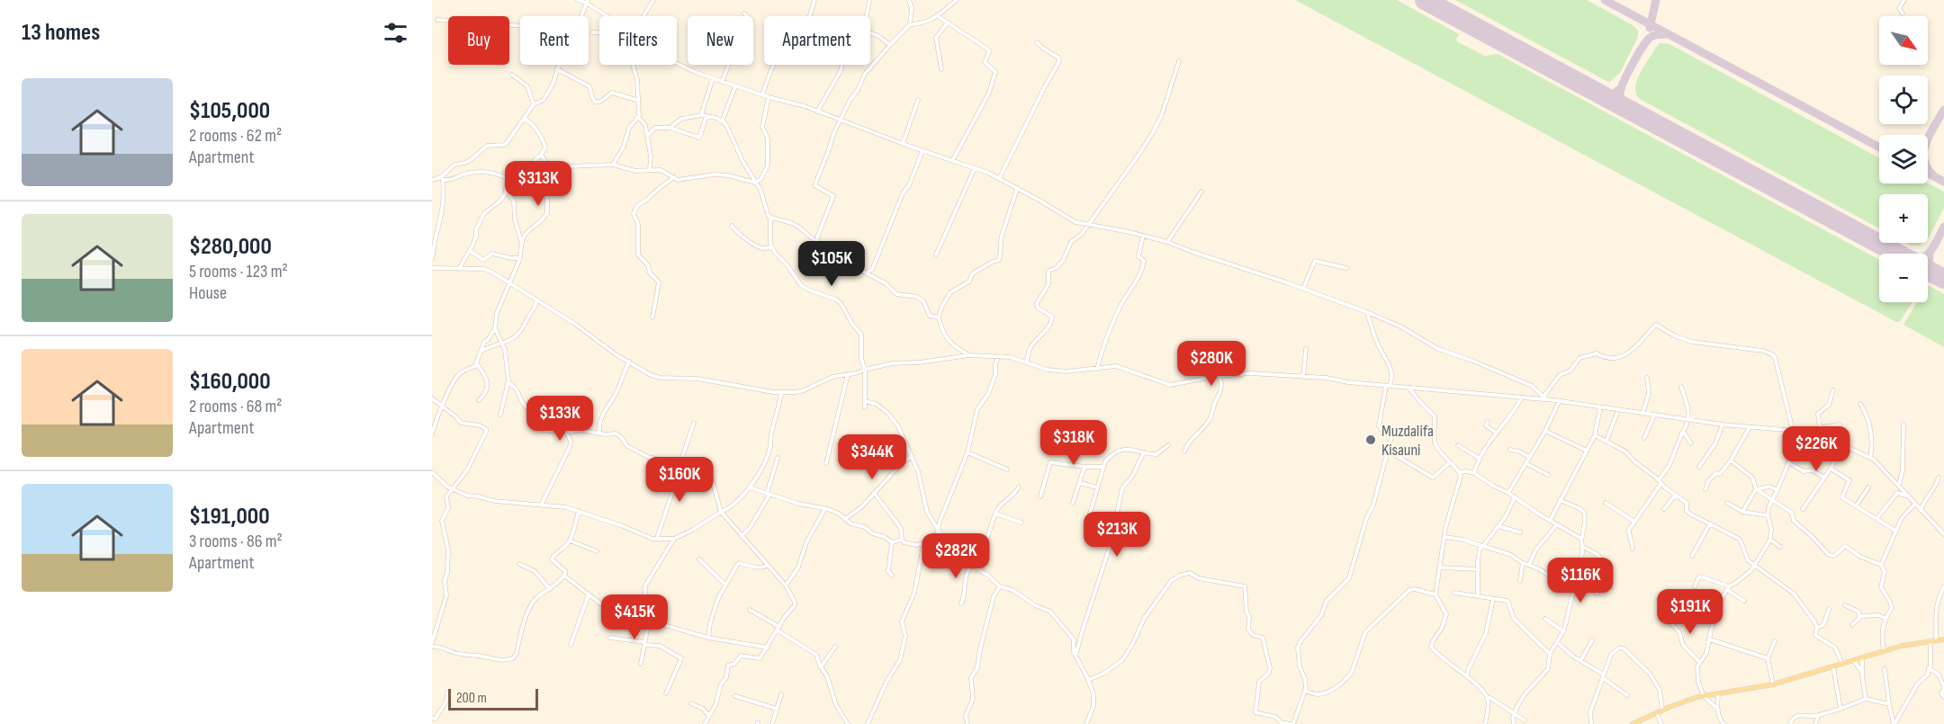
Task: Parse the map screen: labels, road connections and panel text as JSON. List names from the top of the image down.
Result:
{
  "places": ["Muzdalifa Kisauni"],
  "scale_bar": "200 m",
  "north": "bottom right",
  "page": {
    "heading": "13 homes",
    "map_buttons": ["+", "−"],
    "chip": [
      "Buy",
      "Rent",
      "Filters",
      "New",
      "Apartment"
    ],
    "list": [
      {
        "name": "$105,000",
        "note": "2 rooms · 62 m² · Apartment"
      },
      {
        "name": "$280,000",
        "note": "5 rooms · 123 m² · House"
      },
      {
        "name": "$160,000",
        "note": "2 rooms · 68 m² · Apartment"
      },
      {
        "name": "$191,000",
        "note": "3 rooms · 86 m² · Apartment"
      }
    ],
    "price": [
      "$313K",
      "$105K",
      "$280K",
      "$133K",
      "$318K",
      "$226K",
      "$344K",
      "$160K",
      "$213K",
      "$282K",
      "$116K",
      "$191K",
      "$415K"
    ],
    "scale": "200 m"
  }
}
